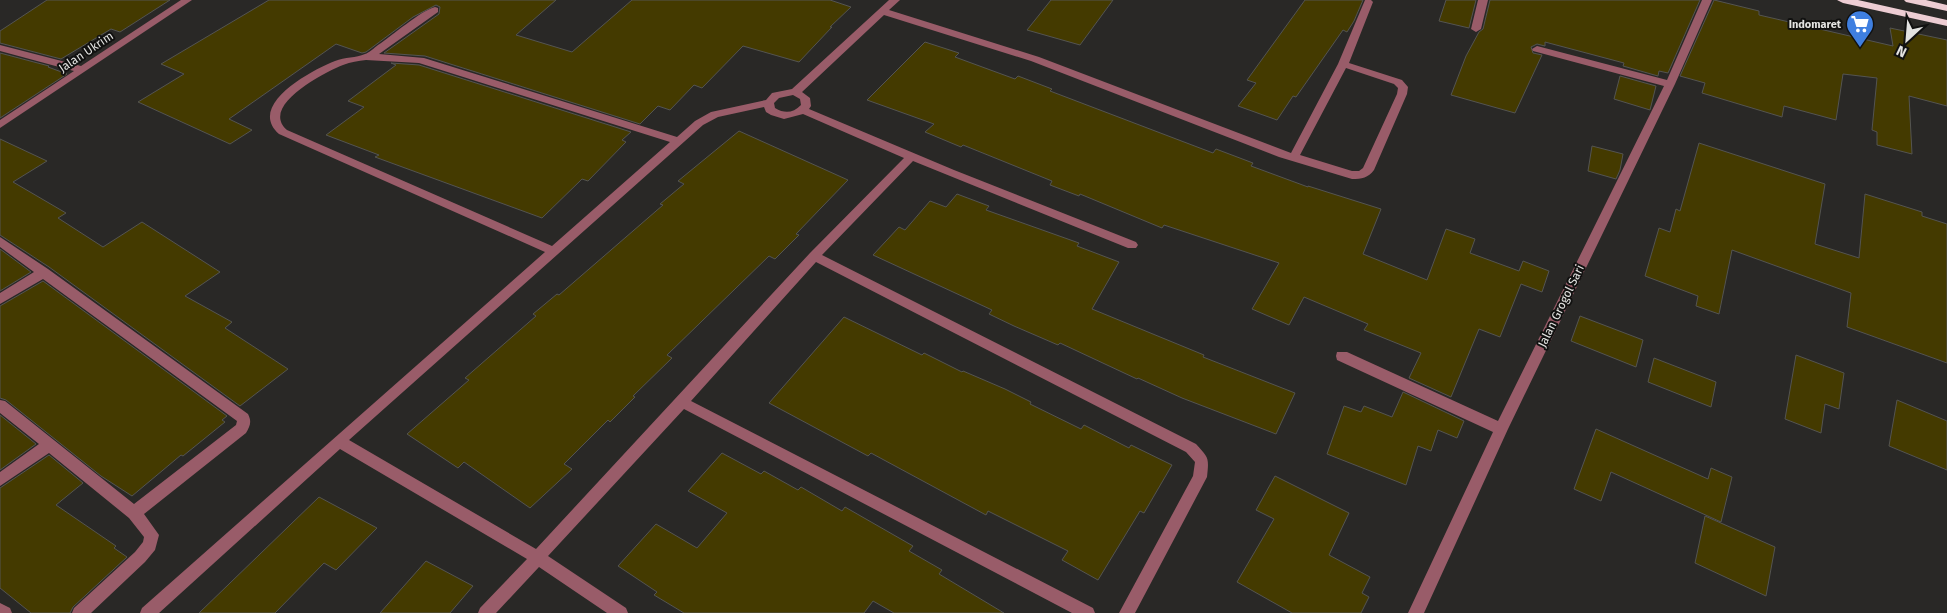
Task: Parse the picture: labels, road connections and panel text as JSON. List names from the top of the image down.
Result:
{
  "streets": {
    "street": ["Jalan Ukrim", "Jalan Grogol Sari"]
  },
  "places": {
    "supermarket": ["Indomaret"]
  },
  "north": "bottom left"
}
